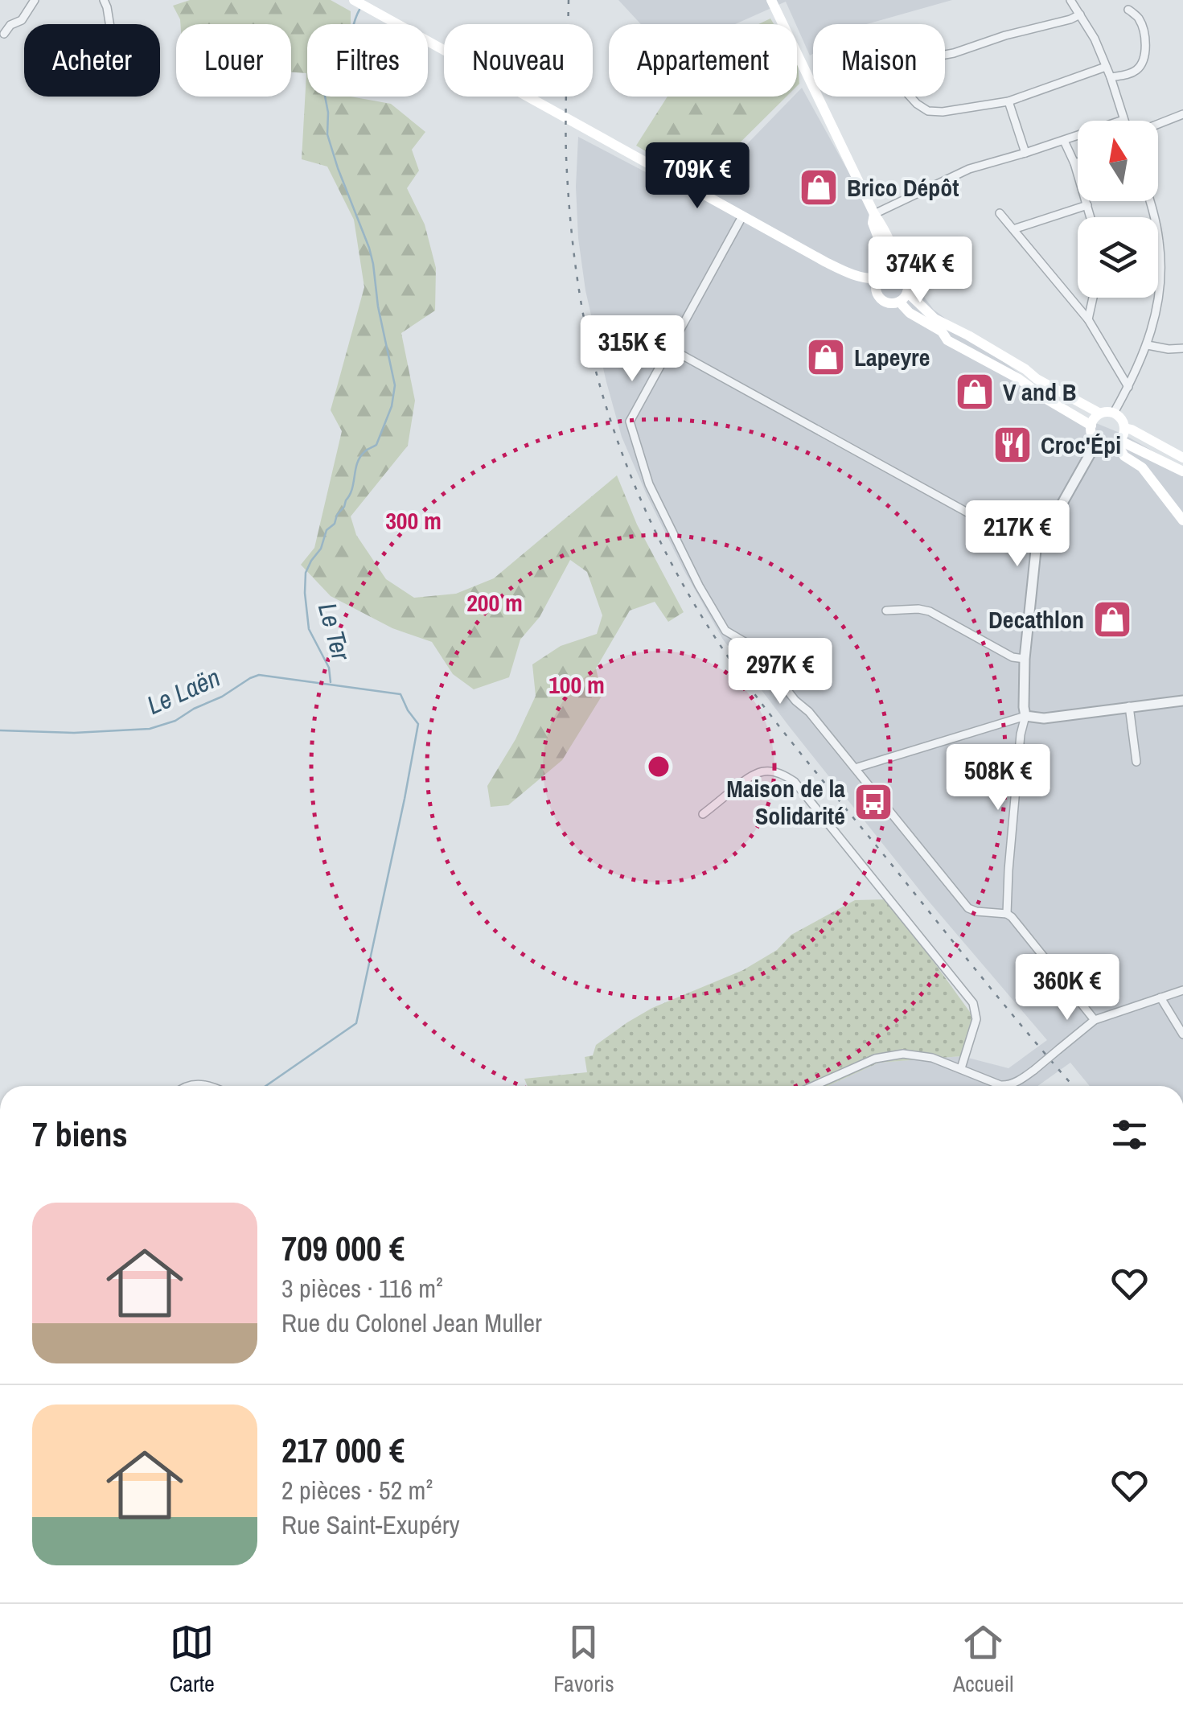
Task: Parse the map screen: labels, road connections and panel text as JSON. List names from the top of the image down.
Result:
{
  "water": ["Le Ter", "Le Laën"],
  "places": {
    "shop": [
      "Brico Dépôt",
      "Lapeyre",
      "V and B",
      "Decathlon"
    ],
    "restaurant": ["Croc'Épi"],
    "bus stop": ["Maison de la Solidarité"]
  },
  "north": "top",
  "page": {
    "chip": [
      "Acheter",
      "Louer",
      "Filtres",
      "Nouveau",
      "Appartement",
      "Maison"
    ],
    "price": [
      "709K €",
      "374K €",
      "315K €",
      "217K €",
      "297K €",
      "508K €",
      "360K €"
    ],
    "heading": "7 biens",
    "list": [
      {
        "name": "709 000 €",
        "note": "3 pièces · 116 m² · Rue du Colonel Jean Muller"
      },
      {
        "name": "217 000 €",
        "note": "2 pièces · 52 m² · Rue Saint-Exupéry"
      }
    ],
    "tabs": ["Carte", "Favoris", "Accueil"]
  },
  "rings": ["300 m", "200 m", "100 m"]
}
